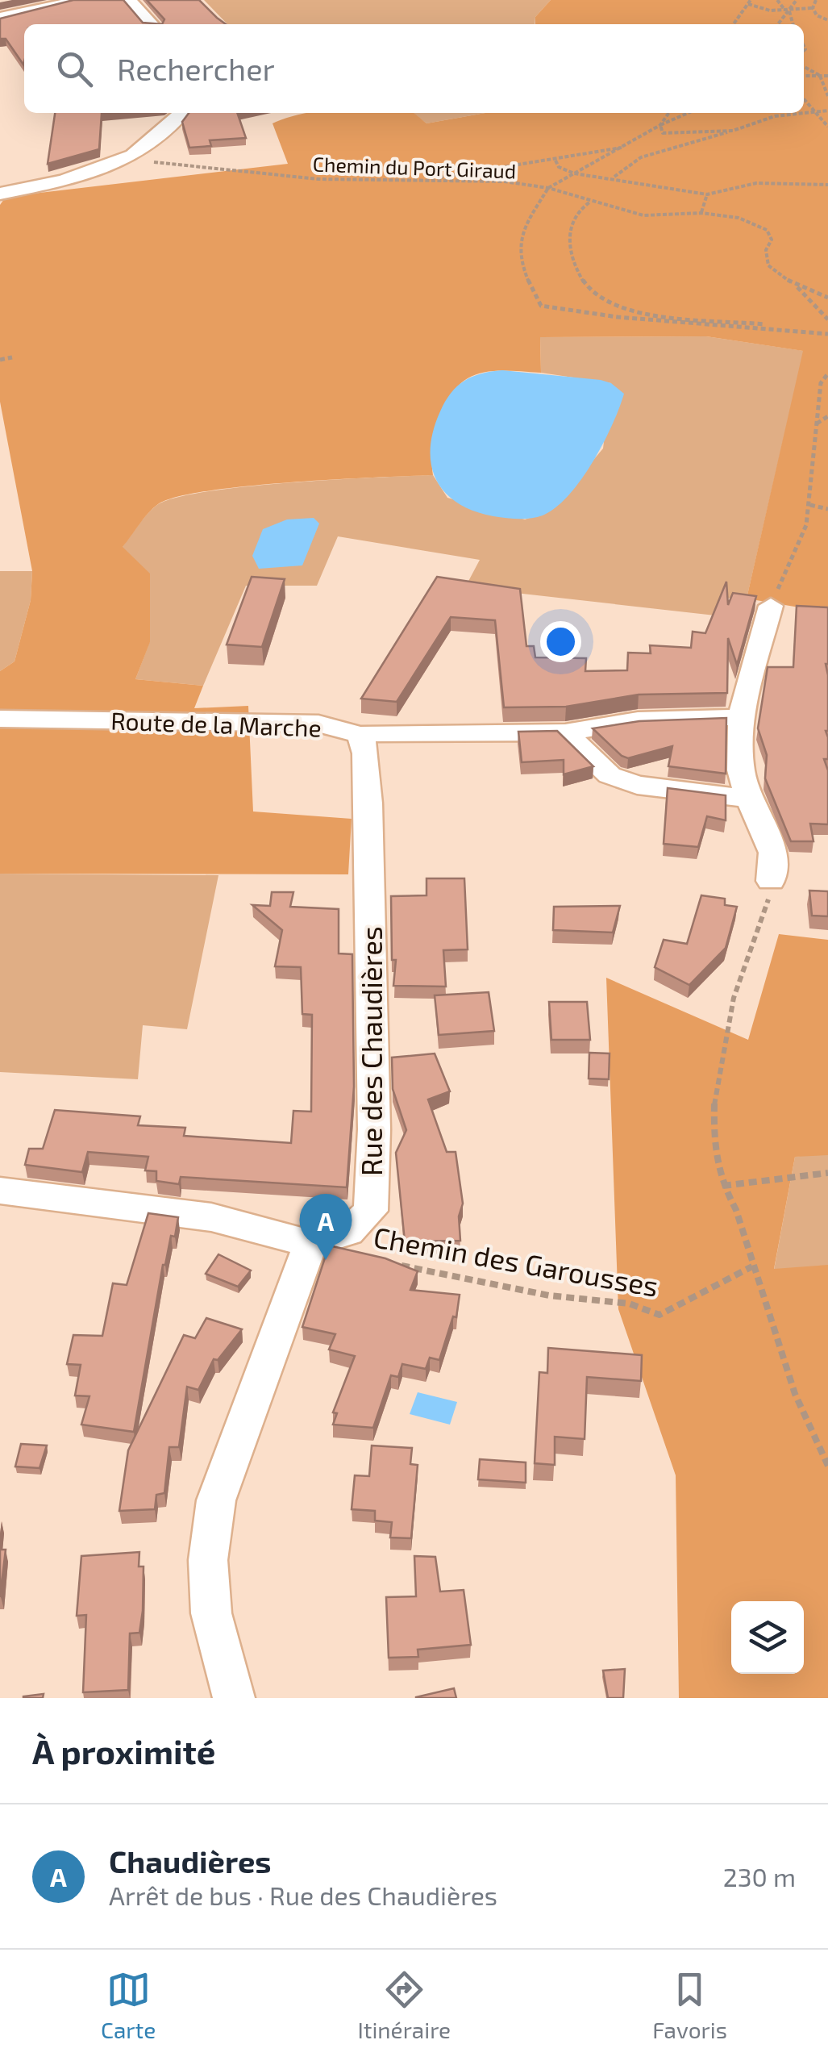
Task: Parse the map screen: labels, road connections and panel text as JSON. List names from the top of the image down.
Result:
{
  "streets": {
    "street": ["Route de la Marche", "Rue des Chaudières"],
    "path": ["Chemin du Port Giraud", "Chemin des Garousses"]
  },
  "crossings": [
    ["Route de la Marche", "Rue des Chaudières"]
  ],
  "page": {
    "search": "Rechercher",
    "pins": "A",
    "heading": "À proximité",
    "list": [
      {
        "mark": "A",
        "name": "Chaudières",
        "note": "Arrêt de bus · Rue des Chaudières",
        "value": "230 m"
      }
    ],
    "nav": ["Carte", "Itinéraire", "Favoris"]
  }
}
